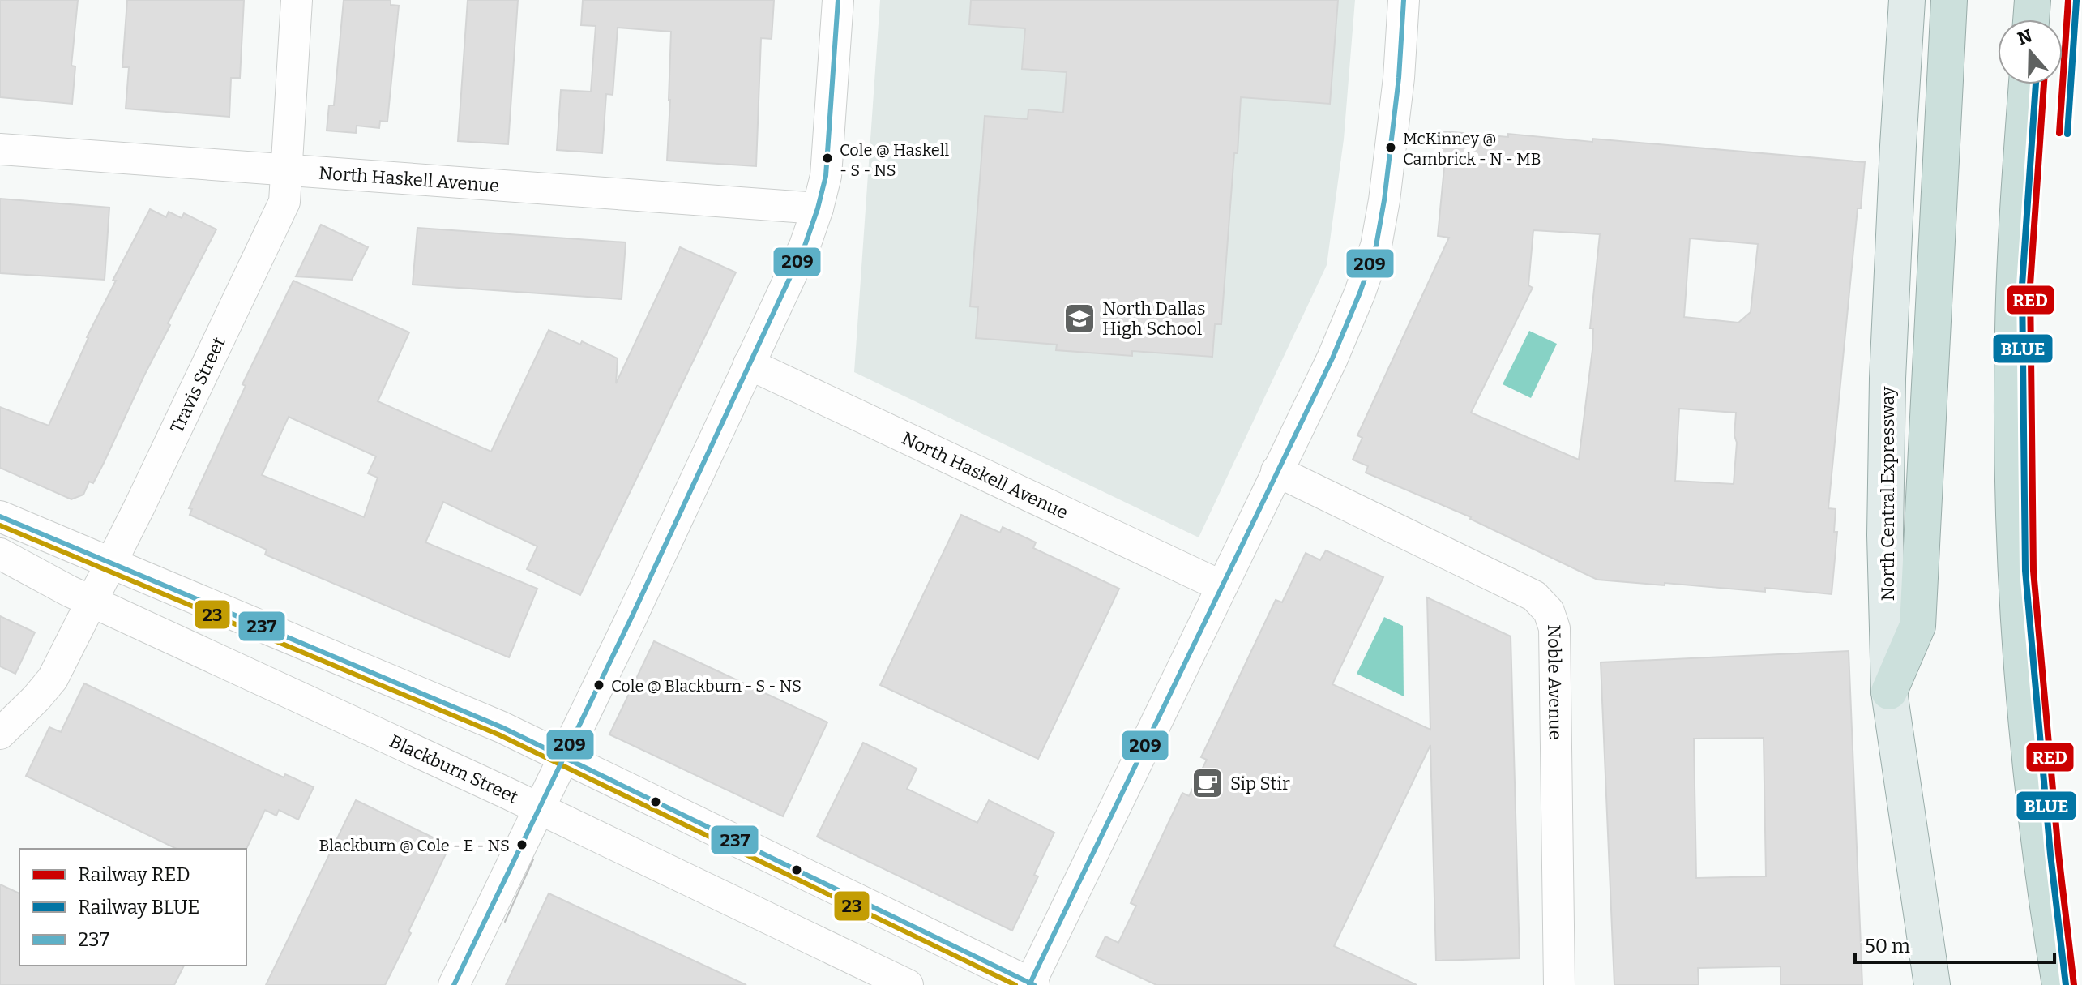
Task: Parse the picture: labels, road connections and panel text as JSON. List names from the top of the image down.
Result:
{
  "streets": {
    "main road": ["North Central Expressway"],
    "street": [
      "North Haskell Avenue",
      "Travis Street",
      "Noble Avenue",
      "Blackburn Street"
    ]
  },
  "crossings": [
    ["North Haskell Avenue", "Travis Street"],
    ["Travis Street", "Blackburn Street"]
  ],
  "places": {
    "other": [
      "McKinney @ Cambrick - N - MB",
      "Cole @ Haskell - S - NS",
      "Cole @ Blackburn - S - NS",
      "Blackburn @ Cole - E - NS"
    ],
    "school or university": ["North Dallas High School"],
    "cafe": ["Sip Stir"]
  },
  "lines": [
    "rail line RED",
    "transit line 209",
    "rail line BLUE",
    "transit line 237",
    "transit line 23"
  ],
  "legend": ["Railway RED", "Railway BLUE", "237"],
  "scale_bar": "50 m",
  "north": "top"
}
